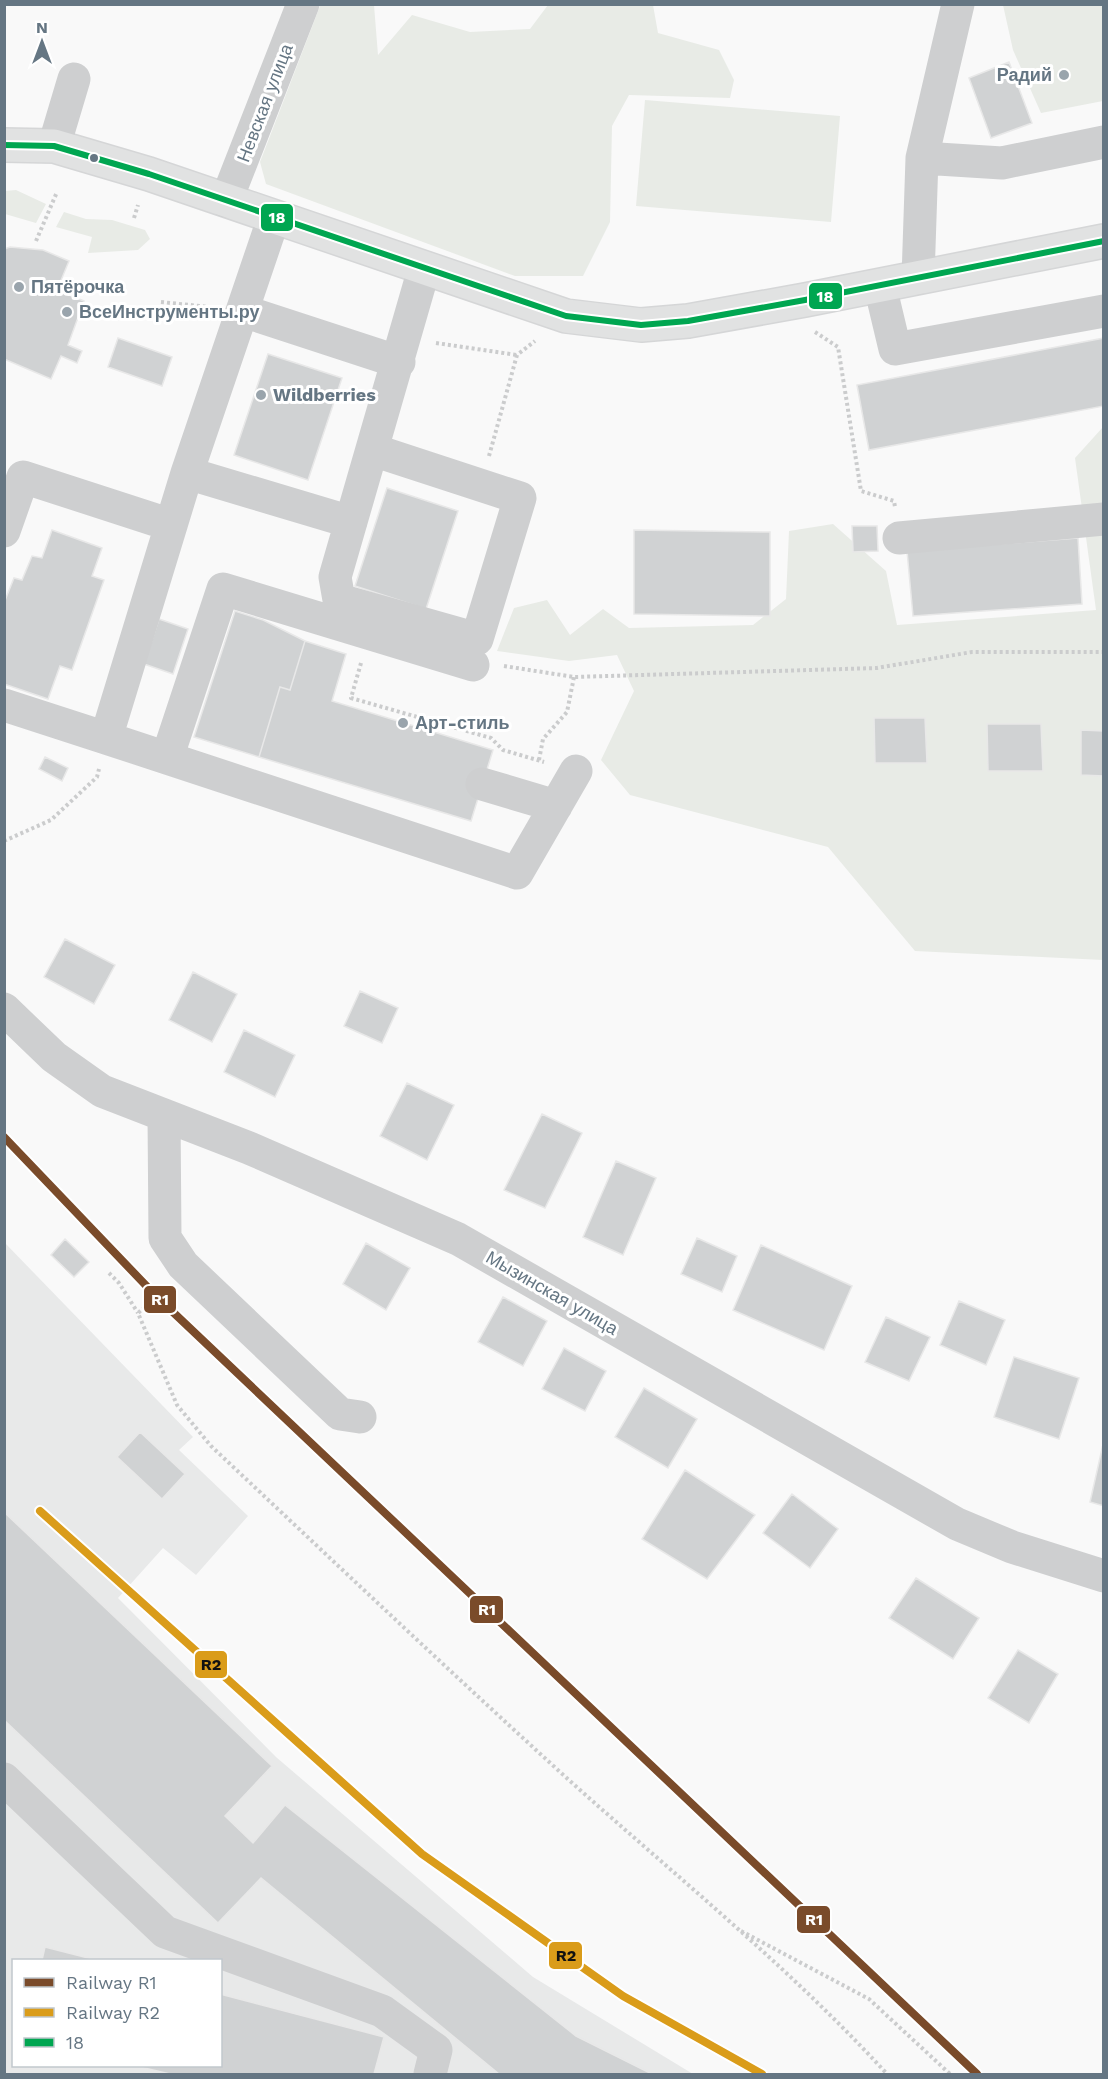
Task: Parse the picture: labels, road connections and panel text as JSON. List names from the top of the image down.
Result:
{
  "streets": {
    "street": ["Невская улица", "Мызинская улица"]
  },
  "places": [
    "Радий",
    "Пятёрочка",
    "ВсеИнструменты.ру",
    "Wildberries",
    "Арт-стиль"
  ],
  "lines": ["transit line 18", "rail line R1", "rail line R2"],
  "legend": ["Railway R1", "Railway R2", "18"],
  "north": "top"
}
